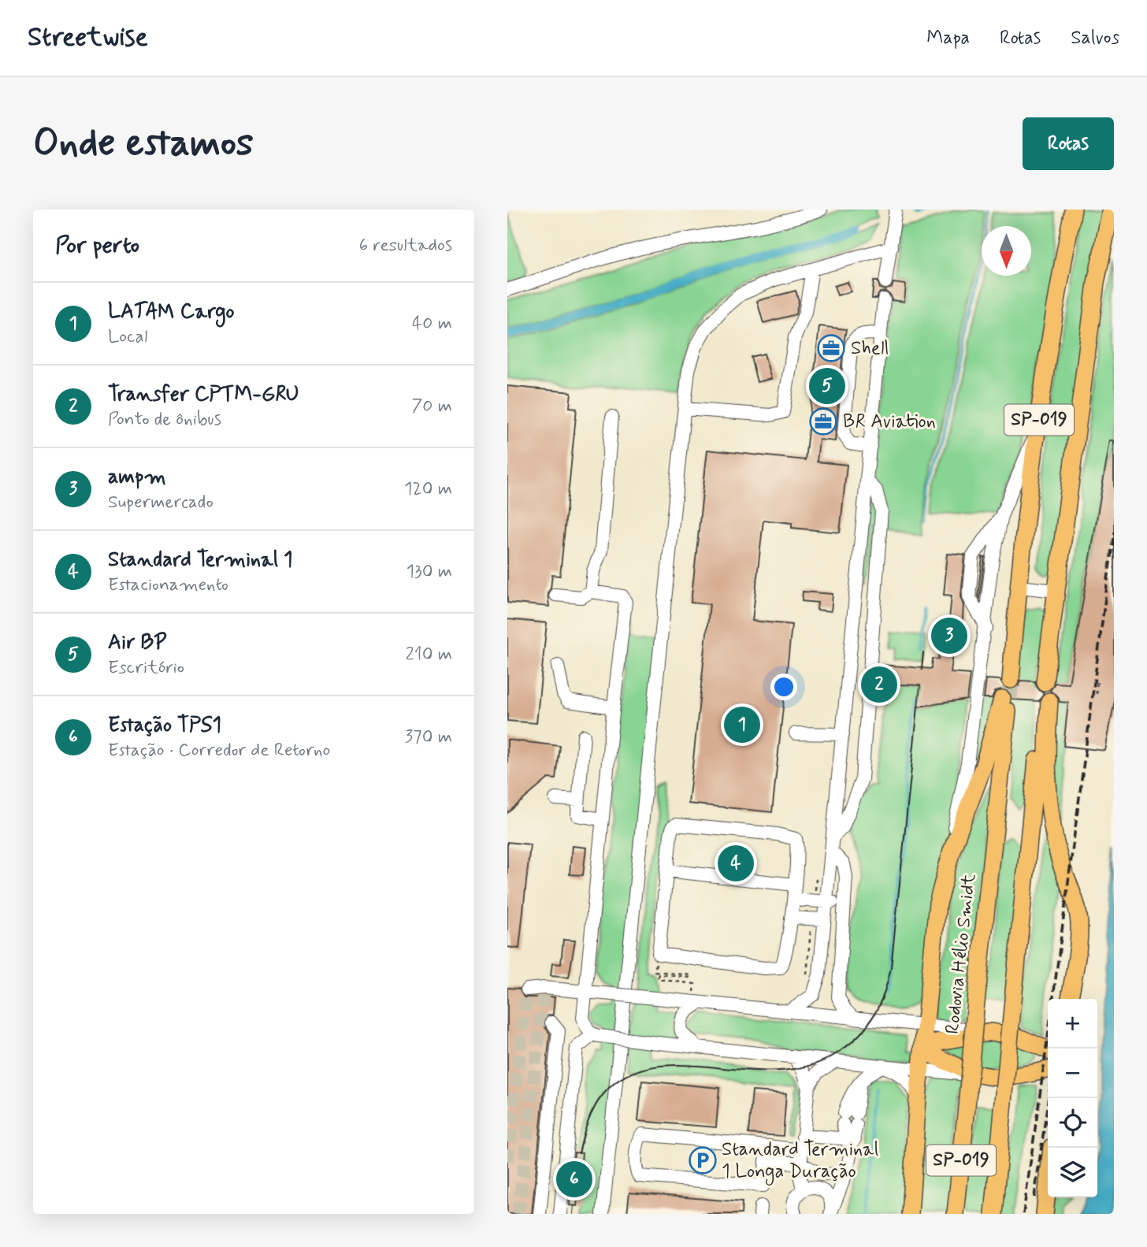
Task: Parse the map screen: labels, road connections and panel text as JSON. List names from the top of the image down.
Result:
{
  "streets": {
    "main road": ["SP-019", "Rodovia Hélio Smidt"]
  },
  "places": {
    "office": ["Shell", "BR Aviation"],
    "parking": ["Standard Terminal 1 Longa Duração"]
  },
  "north": "bottom",
  "page": {
    "header": "Streetwise",
    "nav": ["Mapa", "Rotas", "Salvos"],
    "buttons": "Rotas",
    "title": "Onde estamos",
    "heading": ["Por perto", "6 resultados"],
    "list": [
      {
        "mark": "1",
        "name": "LATAM Cargo",
        "note": "Local",
        "value": "40 m"
      },
      {
        "mark": "2",
        "name": "Transfer CPTM-GRU",
        "note": "Ponto de ônibus",
        "value": "70 m"
      },
      {
        "mark": "3",
        "name": "ampm",
        "note": "Supermercado",
        "value": "120 m"
      },
      {
        "mark": "4",
        "name": "Standard Terminal 1",
        "note": "Estacionamento",
        "value": "130 m"
      },
      {
        "mark": "5",
        "name": "Air BP",
        "note": "Escritório",
        "value": "210 m"
      },
      {
        "mark": "6",
        "name": "Estação TPS1",
        "note": "Estação · Corredor de Retorno",
        "value": "370 m"
      }
    ],
    "pins": [
      "5",
      "3",
      "2",
      "1",
      "4",
      "6"
    ],
    "map_buttons": ["+", "−"]
  }
}
